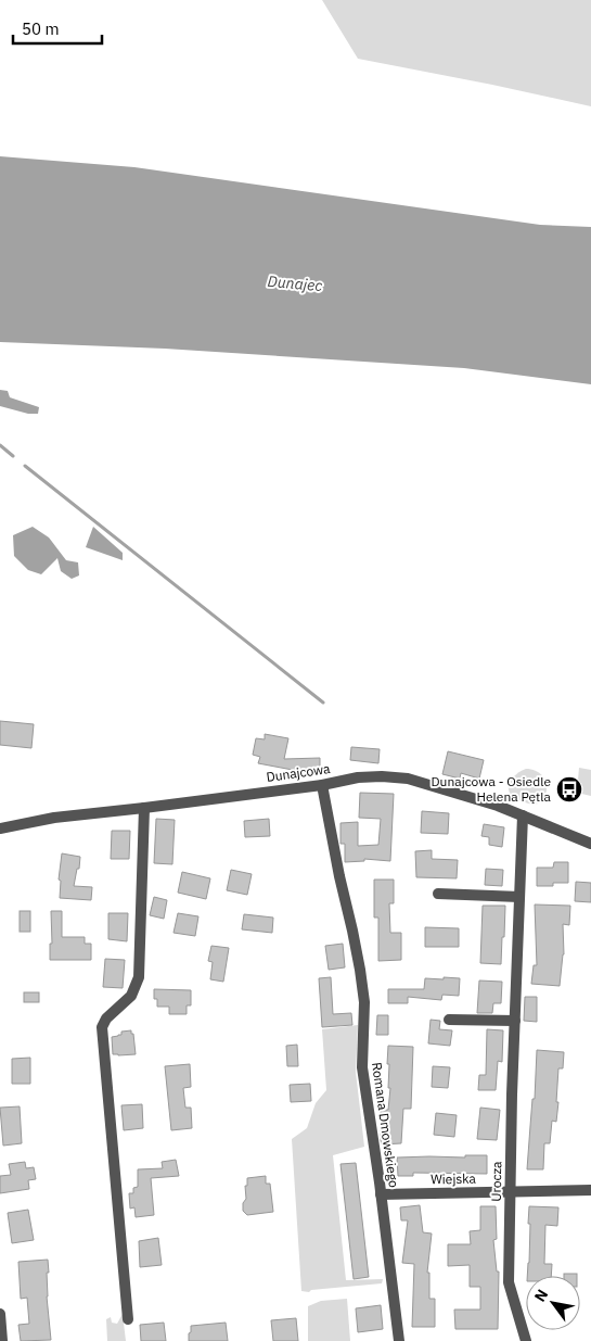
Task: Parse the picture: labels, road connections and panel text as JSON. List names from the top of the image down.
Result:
{
  "streets": {
    "street": [
      "Dunajcowa",
      "Romana Dmowskiego",
      "Wiejska",
      "Urocza"
    ]
  },
  "crossings": [
    ["Dunajcowa", "Romana Dmowskiego"],
    ["Dunajcowa", "Urocza"],
    ["Romana Dmowskiego", "Wiejska"],
    ["Wiejska", "Urocza"]
  ],
  "water": ["Dunajec"],
  "places": {
    "bus stop": ["Dunajcowa - Osiedle Helena Pętla"]
  },
  "scale_bar": "50 m",
  "north": "top left"
}
